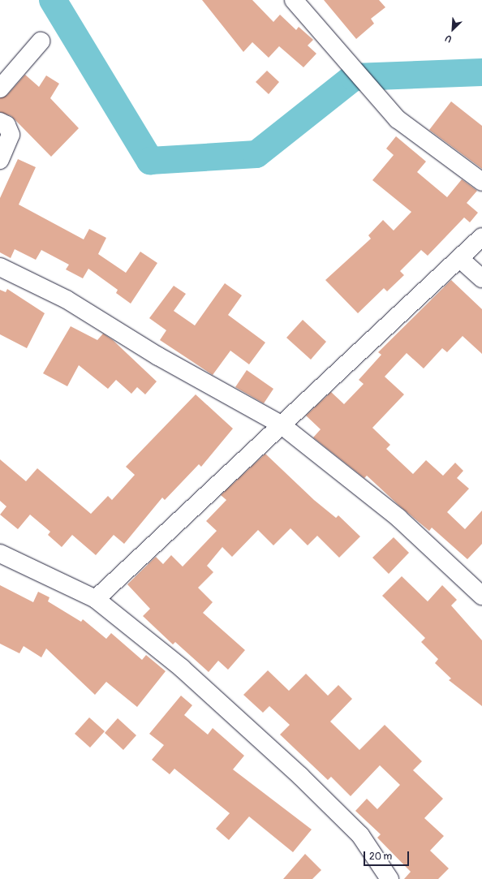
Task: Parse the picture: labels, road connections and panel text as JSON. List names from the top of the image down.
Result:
{
  "scale_bar": "20 m",
  "north": "bottom left"
}
